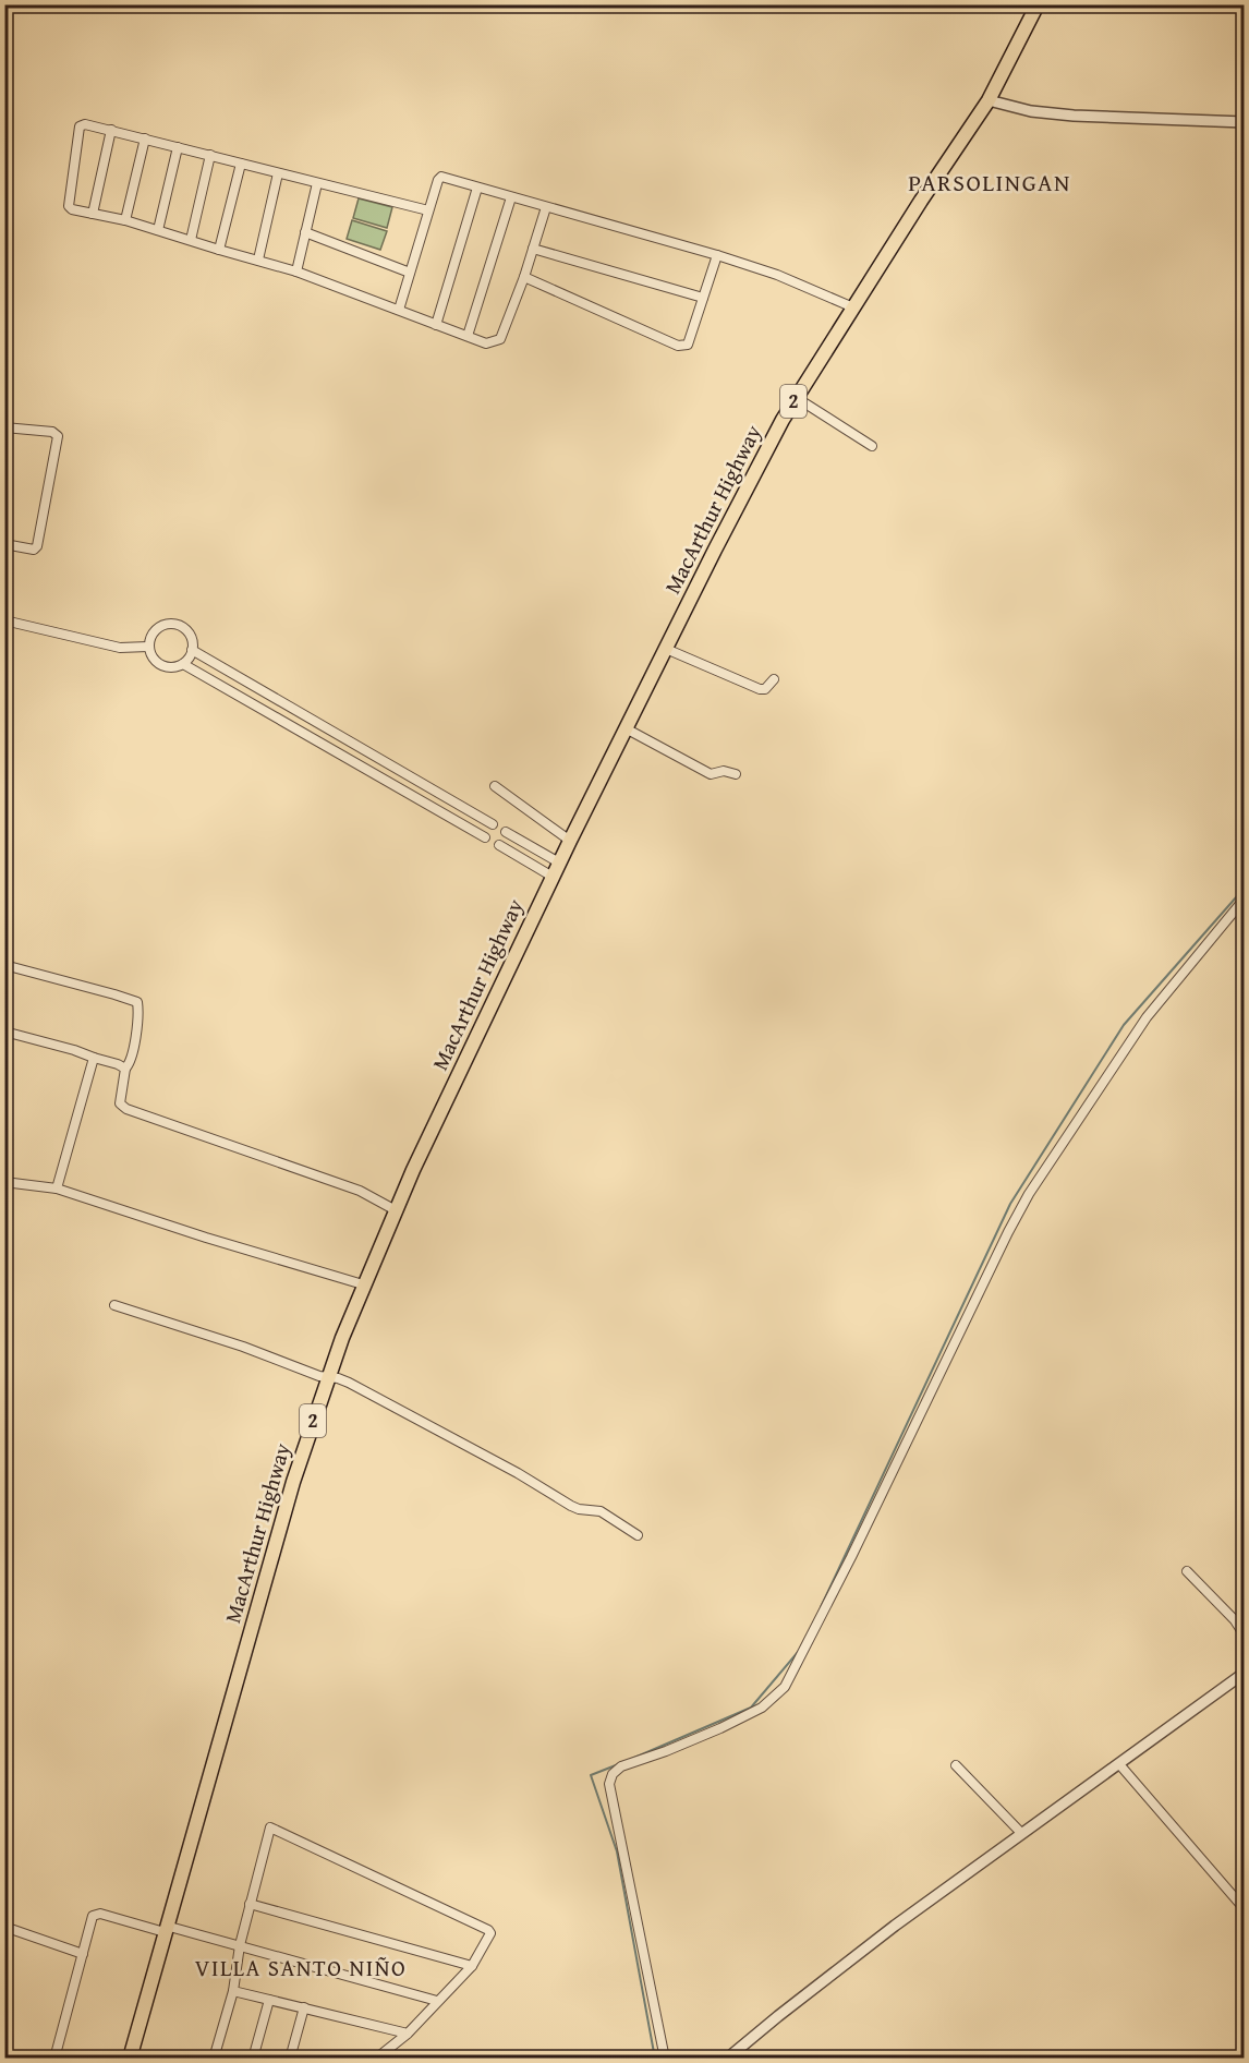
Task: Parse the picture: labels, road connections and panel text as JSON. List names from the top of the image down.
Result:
{
  "streets": {
    "highway": ["2", "MacArthur Highway"]
  },
  "districts": ["PARSOLINGAN", "VILLA SANTO NIÑO"]
}
